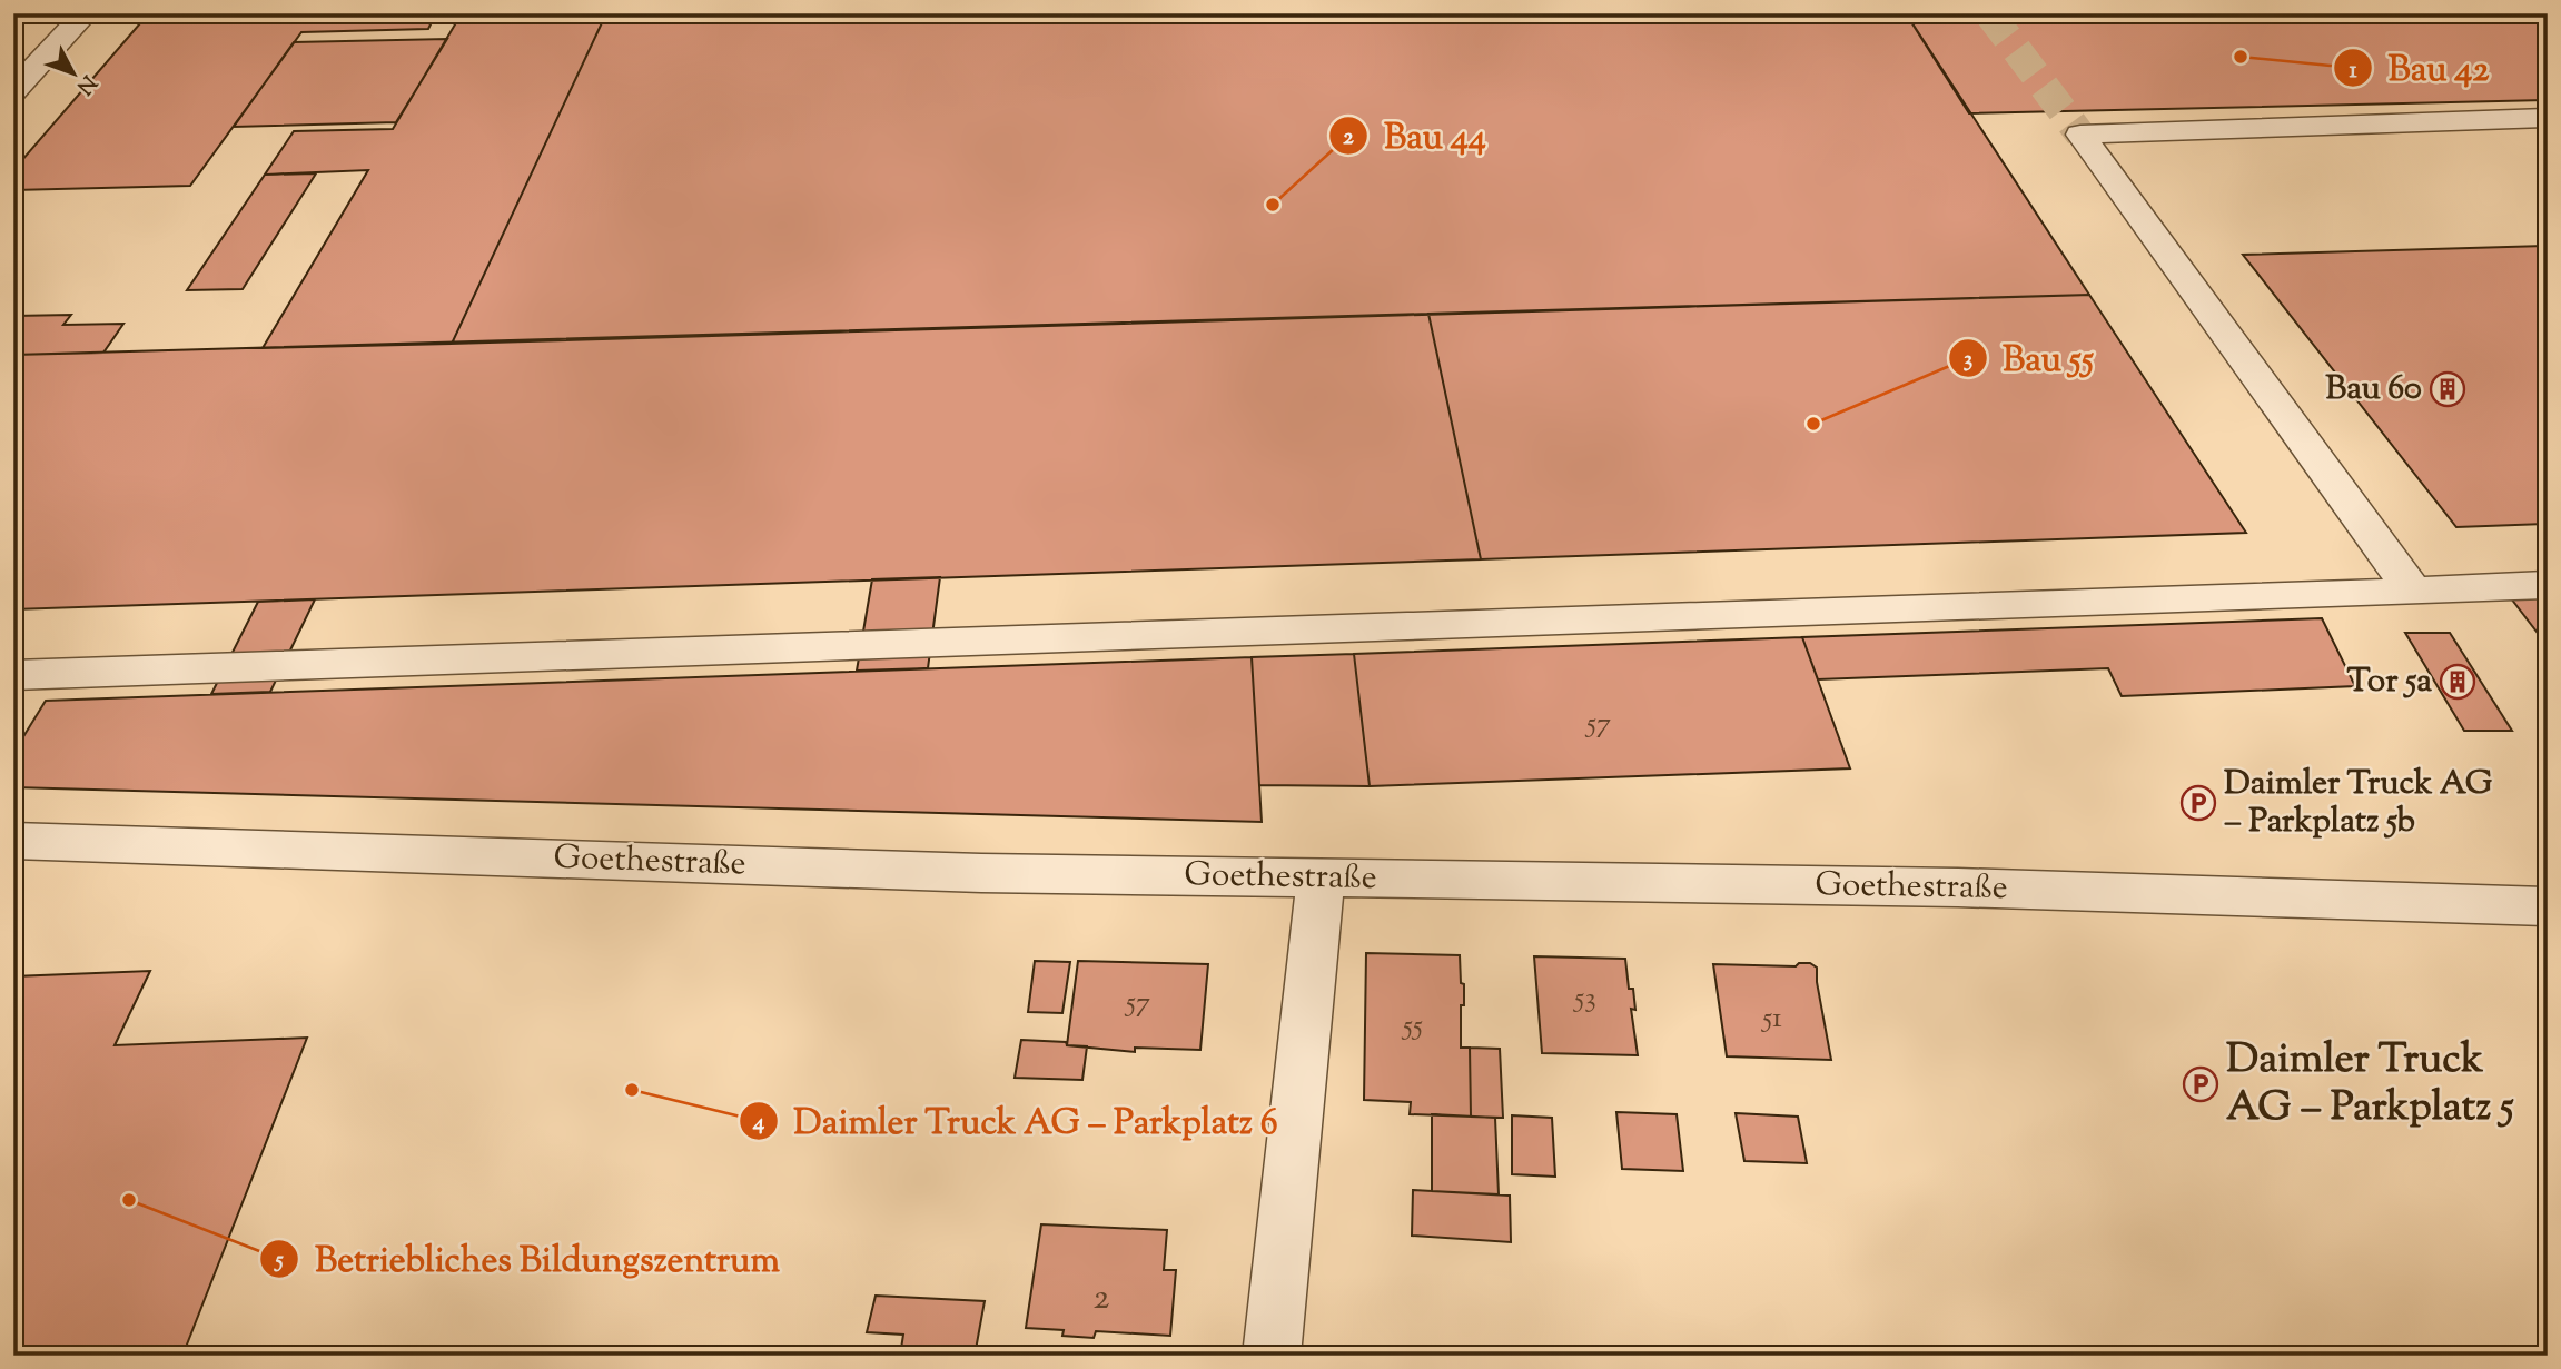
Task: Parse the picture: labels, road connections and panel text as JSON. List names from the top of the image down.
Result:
{
  "streets": {
    "street": ["Goethestraße"]
  },
  "places": {
    "other": [
      "Bau 42",
      "Bau 44",
      "Bau 55",
      "Daimler Truck AG − Parkplatz 6",
      "Betriebliches Bildungszentrum"
    ],
    "building": ["Bau 60", "Tor 5a"],
    "parking": ["Daimler Truck AG − Parkplatz 5b", "Daimler Truck AG − Parkplatz 5"]
  },
  "house_numbers": [
    "57",
    "53",
    "57",
    "51",
    "55",
    "2"
  ],
  "north": "bottom right"
}
